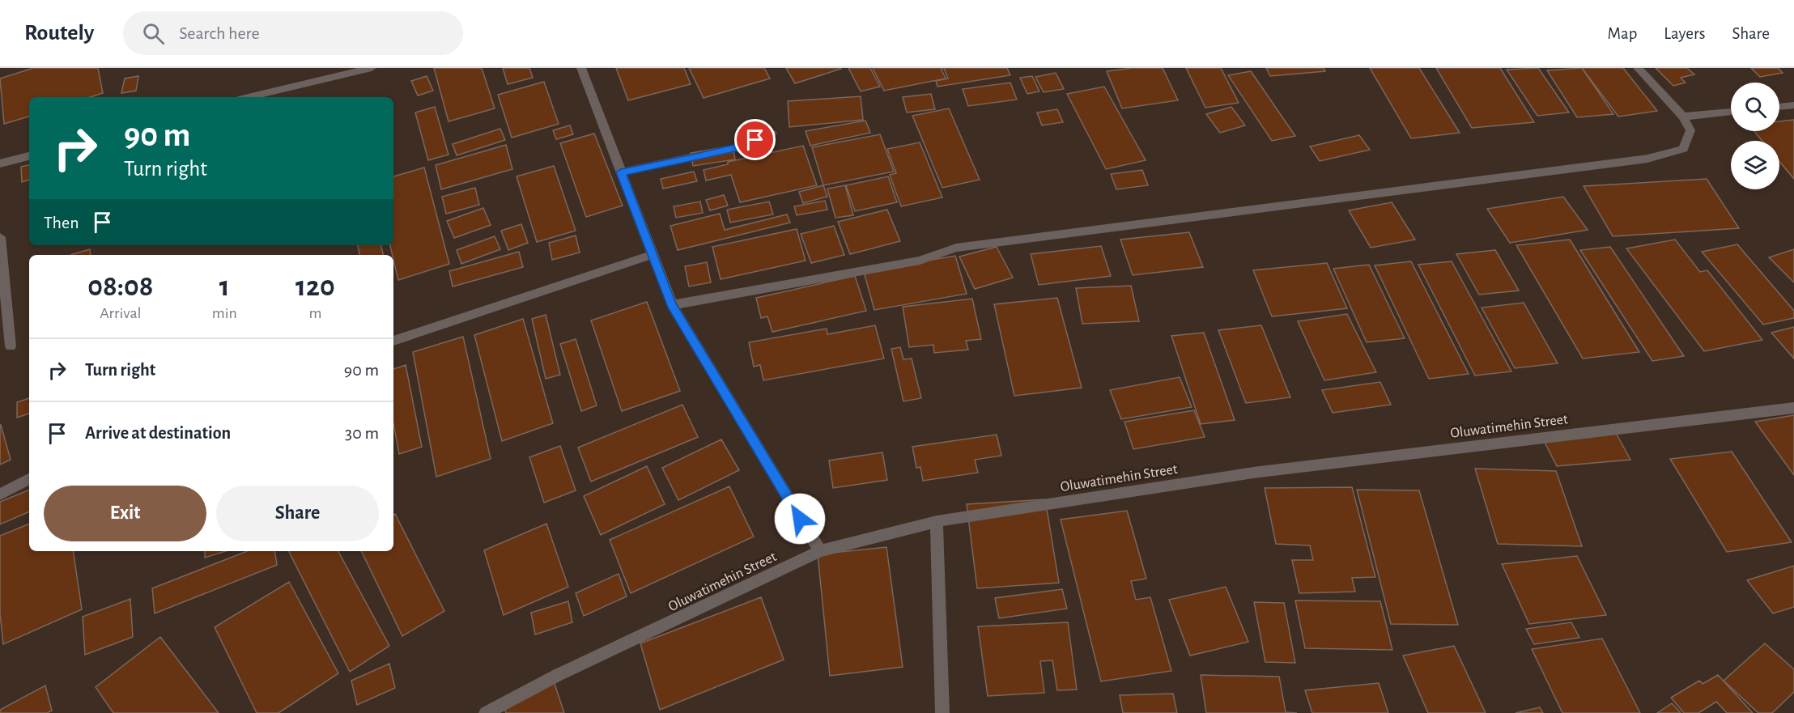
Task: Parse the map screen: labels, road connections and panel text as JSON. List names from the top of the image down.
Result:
{
  "streets": {
    "street": ["Oluwatimehin Street"]
  },
  "page": {
    "header": "Routely",
    "search": "Search here",
    "nav": ["Map", "Layers", "Share"],
    "turn": ["90 m", "Turn right"],
    "then": "Then",
    "eta": [
      "08:08",
      "Arrival",
      "1",
      "min",
      "120",
      "m"
    ],
    "list": [
      {
        "name": "Turn right",
        "value": "90 m"
      },
      {
        "name": "Arrive at destination",
        "value": "30 m"
      }
    ],
    "buttons": ["Exit", "Share"]
  }
}
